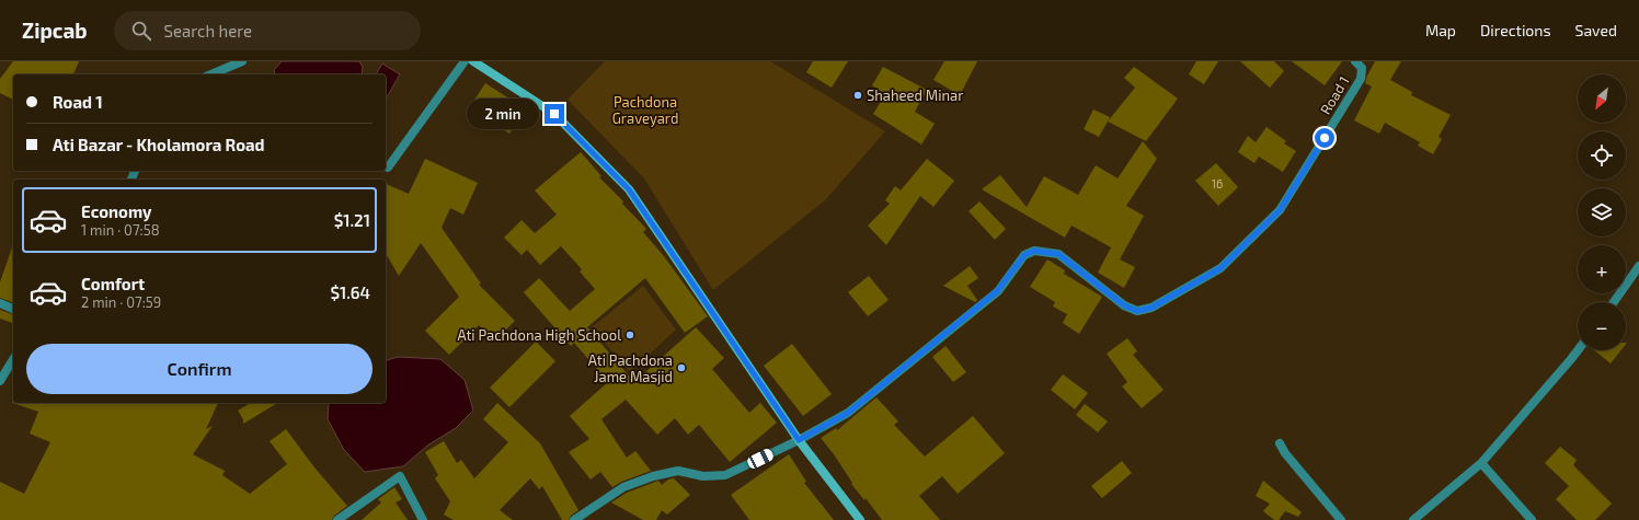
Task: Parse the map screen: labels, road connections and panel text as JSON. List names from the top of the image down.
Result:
{
  "streets": {
    "street": ["Road 1"]
  },
  "parks": ["Pachdona Graveyard"],
  "places": ["Shaheed Minar", "Ati Pachdona High School", "Ati Pachdona Jame Masjid"],
  "house_numbers": ["16"],
  "north": "bottom left",
  "page": {
    "header": "Zipcab",
    "search": "Search here",
    "nav": ["Map", "Directions", "Saved"],
    "map_buttons": ["+", "−"],
    "banner": ["Road 1", "Ati Bazar - Kholamora Road"],
    "bubble": "2 min",
    "list": [
      {
        "name": "Economy",
        "note": "1 min · 07:58",
        "value": "$1.21"
      },
      {
        "name": "Comfort",
        "note": "2 min · 07:59",
        "value": "$1.64"
      }
    ],
    "buttons": "Confirm"
  }
}
